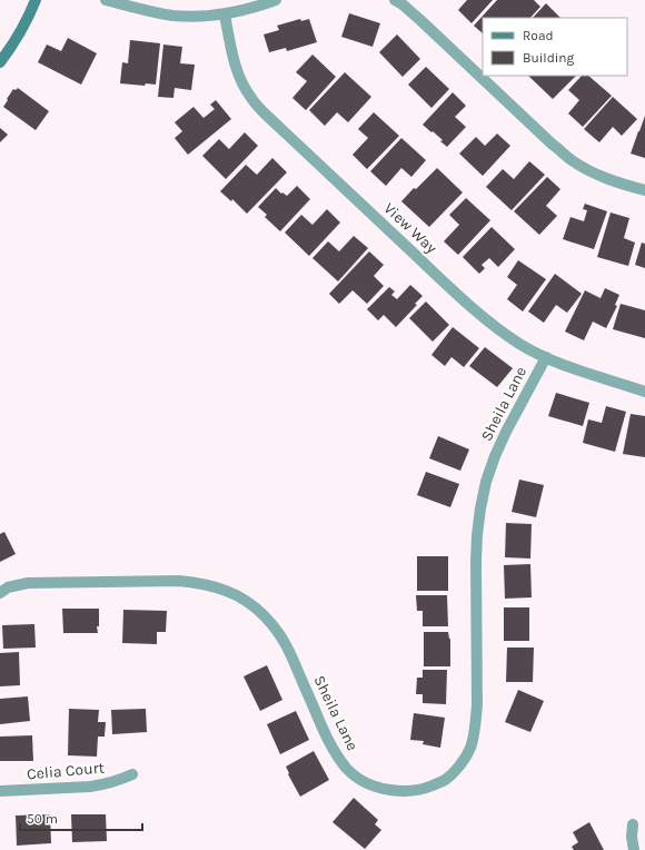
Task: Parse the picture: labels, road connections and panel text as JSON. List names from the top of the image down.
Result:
{
  "streets": {
    "street": ["View Way", "Sheila Lane", "Celia Court"]
  },
  "crossings": [
    ["View Way", "Sheila Lane"]
  ],
  "legend": ["Road", "Building"],
  "scale_bar": "50 m"
}
